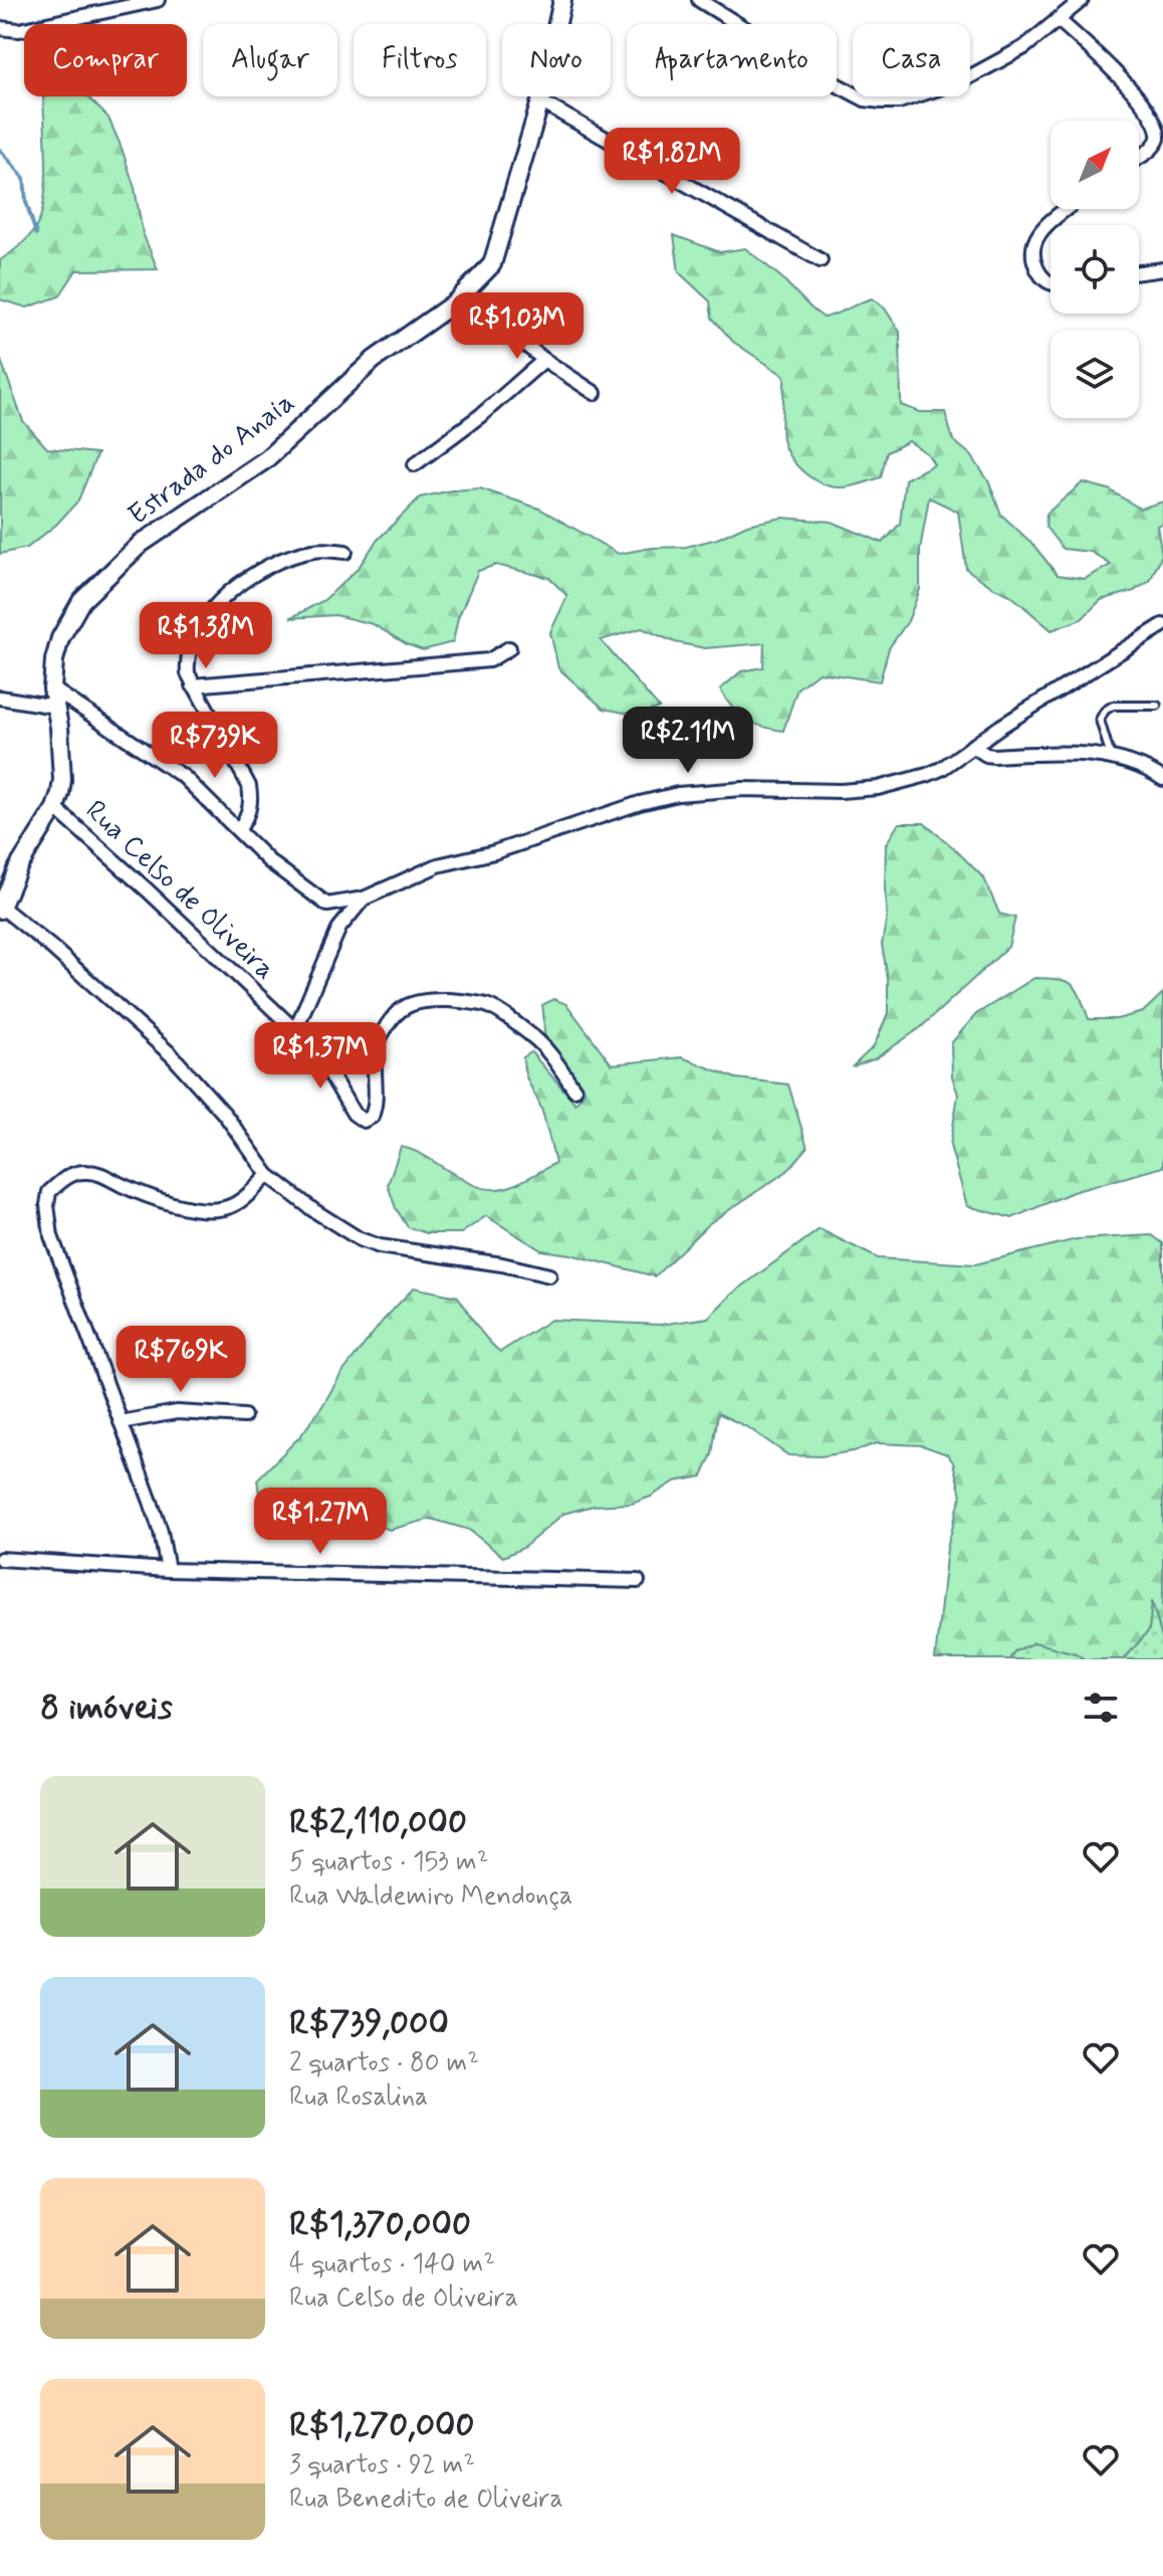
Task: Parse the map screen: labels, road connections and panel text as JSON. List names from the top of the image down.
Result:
{
  "streets": {
    "street": ["Estrada do Anaia", "Rua Celso de Oliveira"]
  },
  "crossings": [
    ["Estrada do Anaia", "Rua Celso de Oliveira"]
  ],
  "north": "top right",
  "page": {
    "chip": [
      "Comprar",
      "Alugar",
      "Filtros",
      "Novo",
      "Apartamento",
      "Casa"
    ],
    "price": [
      "R$1.82M",
      "R$1.03M",
      "R$1.38M",
      "R$2.11M",
      "R$739K",
      "R$1.37M",
      "R$769K",
      "R$1.27M"
    ],
    "heading": "8 imóveis",
    "list": [
      {
        "name": "R$2,110,000",
        "note": "5 quartos · 153 m² · Rua Waldemiro Mendonça"
      },
      {
        "name": "R$739,000",
        "note": "2 quartos · 80 m² · Rua Rosalina"
      },
      {
        "name": "R$1,370,000",
        "note": "4 quartos · 140 m² · Rua Celso de Oliveira"
      },
      {
        "name": "R$1,270,000",
        "note": "3 quartos · 92 m² · Rua Benedito de Oliveira"
      }
    ]
  }
}
